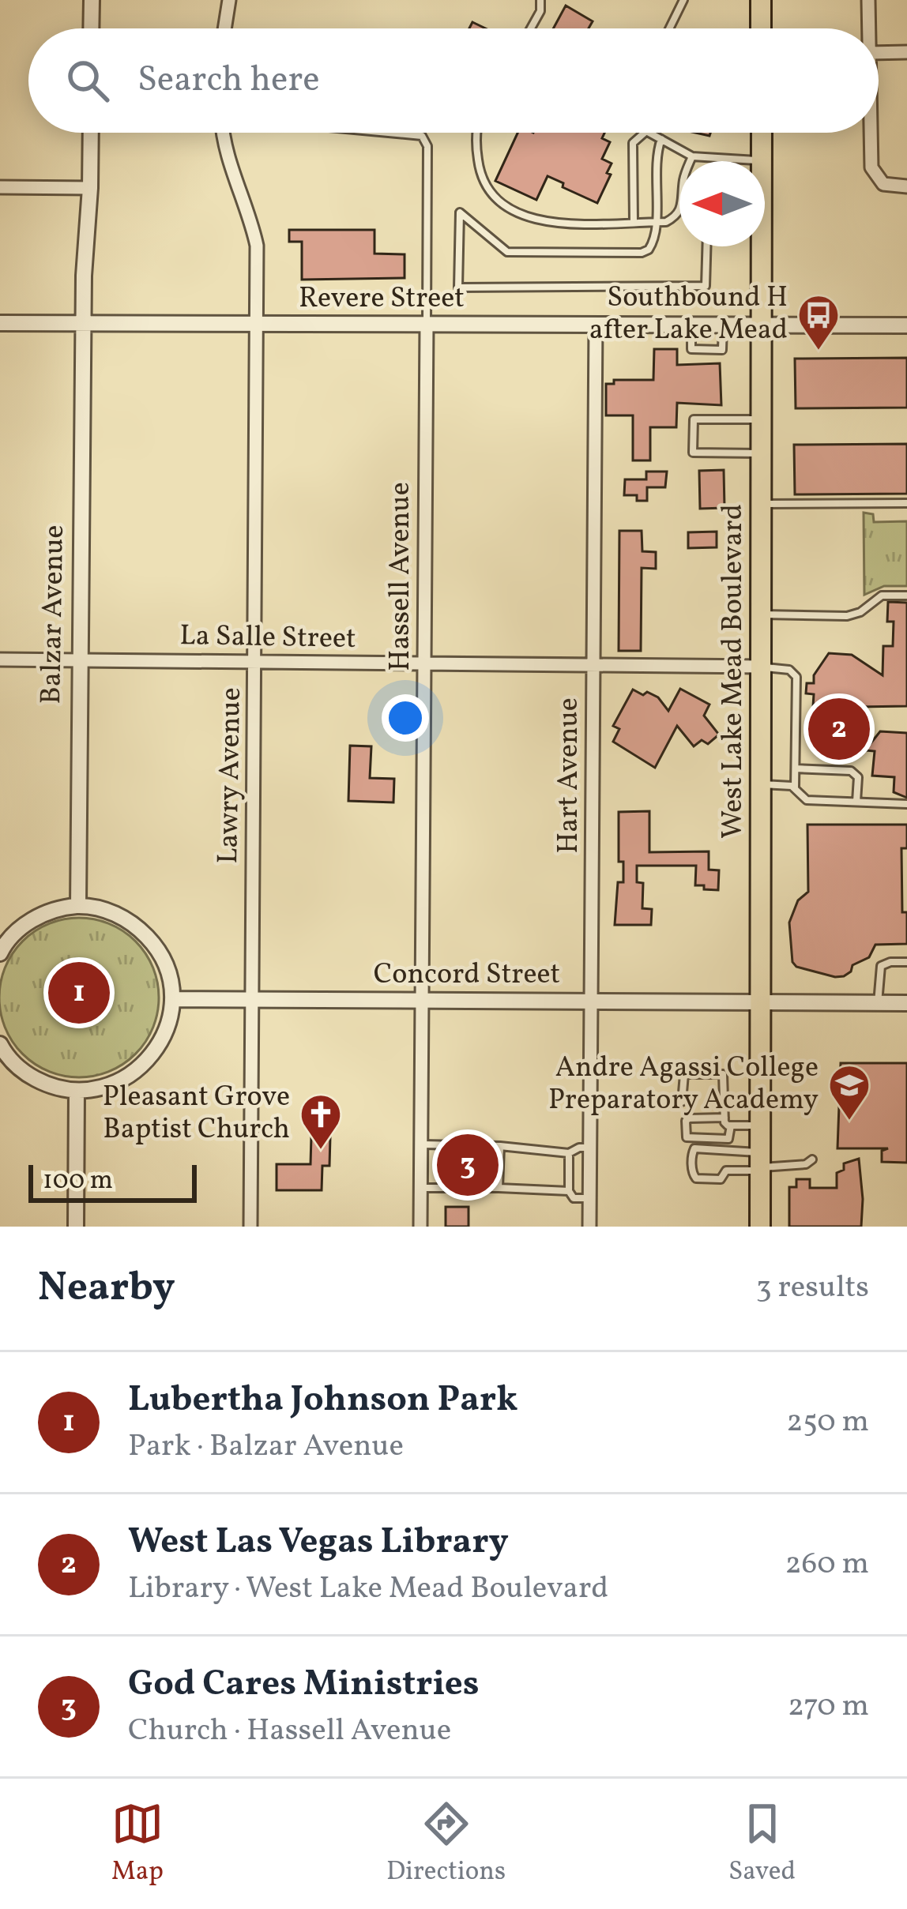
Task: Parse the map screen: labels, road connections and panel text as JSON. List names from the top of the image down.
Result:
{
  "streets": {
    "main road": ["West Lake Mead Boulevard"],
    "street": [
      "Revere Street",
      "Hassell Avenue",
      "Balzar Avenue",
      "La Salle Street",
      "Lawry Avenue",
      "Hart Avenue",
      "Concord Street"
    ]
  },
  "crossings": [
    ["Revere Street", "Hassell Avenue"],
    ["Revere Street", "Balzar Avenue"],
    ["Revere Street", "West Lake Mead Boulevard"],
    ["Revere Street", "Lawry Avenue"],
    ["Revere Street", "Hart Avenue"],
    ["Hassell Avenue", "La Salle Street"],
    ["Hassell Avenue", "Concord Street"],
    ["Balzar Avenue", "La Salle Street"],
    ["La Salle Street", "West Lake Mead Boulevard"],
    ["La Salle Street", "Lawry Avenue"],
    ["La Salle Street", "Hart Avenue"],
    ["West Lake Mead Boulevard", "Concord Street"],
    ["Lawry Avenue", "Concord Street"],
    ["Hart Avenue", "Concord Street"]
  ],
  "places": {
    "bus stop": ["Southbound H after Lake Mead"],
    "school or university": ["Andre Agassi College Preparatory Academy"],
    "church": ["Pleasant Grove Baptist Church"]
  },
  "scale_bar": "100 m",
  "north": "left",
  "page": {
    "search": "Search here",
    "pins": ["2", "1", "3"],
    "scale": "100 m",
    "heading": ["Nearby", "3 results"],
    "list": [
      {
        "mark": "1",
        "name": "Lubertha Johnson Park",
        "note": "Park · Balzar Avenue",
        "value": "250 m"
      },
      {
        "mark": "2",
        "name": "West Las Vegas Library",
        "note": "Library · West Lake Mead Boulevard",
        "value": "260 m"
      },
      {
        "mark": "3",
        "name": "God Cares Ministries",
        "note": "Church · Hassell Avenue",
        "value": "270 m"
      }
    ],
    "nav": ["Map", "Directions", "Saved"]
  }
}
